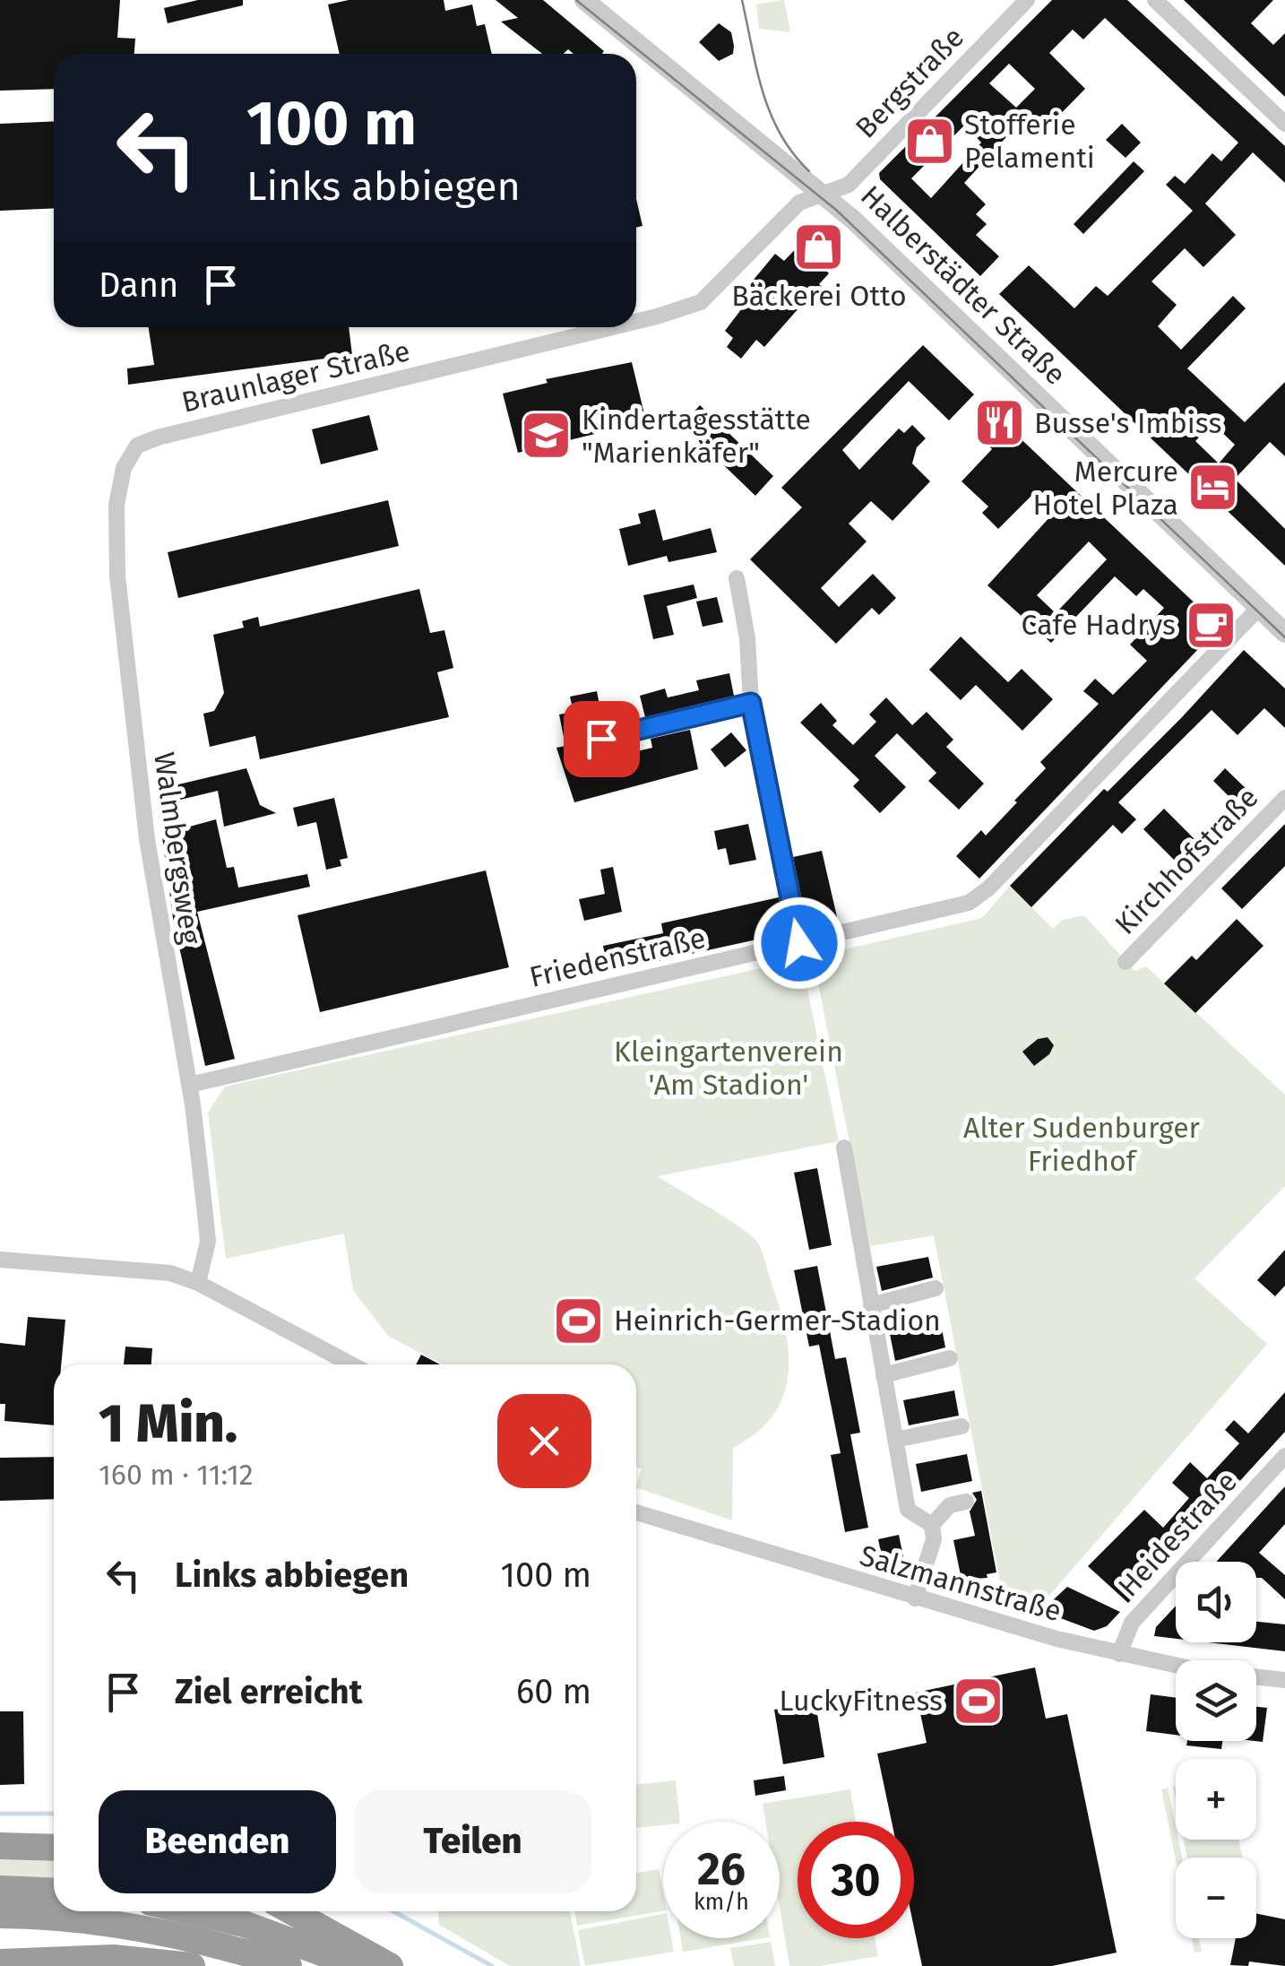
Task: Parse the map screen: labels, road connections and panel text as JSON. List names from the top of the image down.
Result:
{
  "streets": {
    "street": [
      "Bergstraße",
      "Halberstädter Straße",
      "Braunlager Straße",
      "Walmbergsweg",
      "Kirchhofstraße",
      "Friedenstraße",
      "Heidestraße",
      "Salzmannstraße"
    ]
  },
  "crossings": [
    ["Bergstraße", "Halberstädter Straße"],
    ["Bergstraße", "Braunlager Straße"],
    ["Halberstädter Straße", "Braunlager Straße"],
    ["Halberstädter Straße", "Friedenstraße"],
    ["Braunlager Straße", "Walmbergsweg"],
    ["Walmbergsweg", "Friedenstraße"],
    ["Heidestraße", "Salzmannstraße"]
  ],
  "parks": ["Kleingartenverein 'Am Stadion'", "Alter Sudenburger Friedhof"],
  "places": {
    "shop": ["Stofferie Pelamenti", "Bäckerei Otto"],
    "restaurant": ["Busse's Imbiss"],
    "school or university": ["Kindertagesstätte \"Marienkäfer\""],
    "hotel": ["Mercure Hotel Plaza"],
    "cafe": ["Cafe Hadrys"],
    "sports": ["Heinrich-Germer-Stadion", "LuckyFitness"]
  },
  "page": {
    "turn": ["100 m", "Links abbiegen"],
    "then": "Dann",
    "heading": ["1 Min.", "160 m · 11:12"],
    "list": [
      {
        "name": "Links abbiegen",
        "value": "100 m"
      },
      {
        "name": "Ziel erreicht",
        "value": "60 m"
      }
    ],
    "map_buttons": ["+", "−"],
    "buttons": ["Beenden", "Teilen"],
    "speed": "26 km/h",
    "limit": "30"
  }
}
